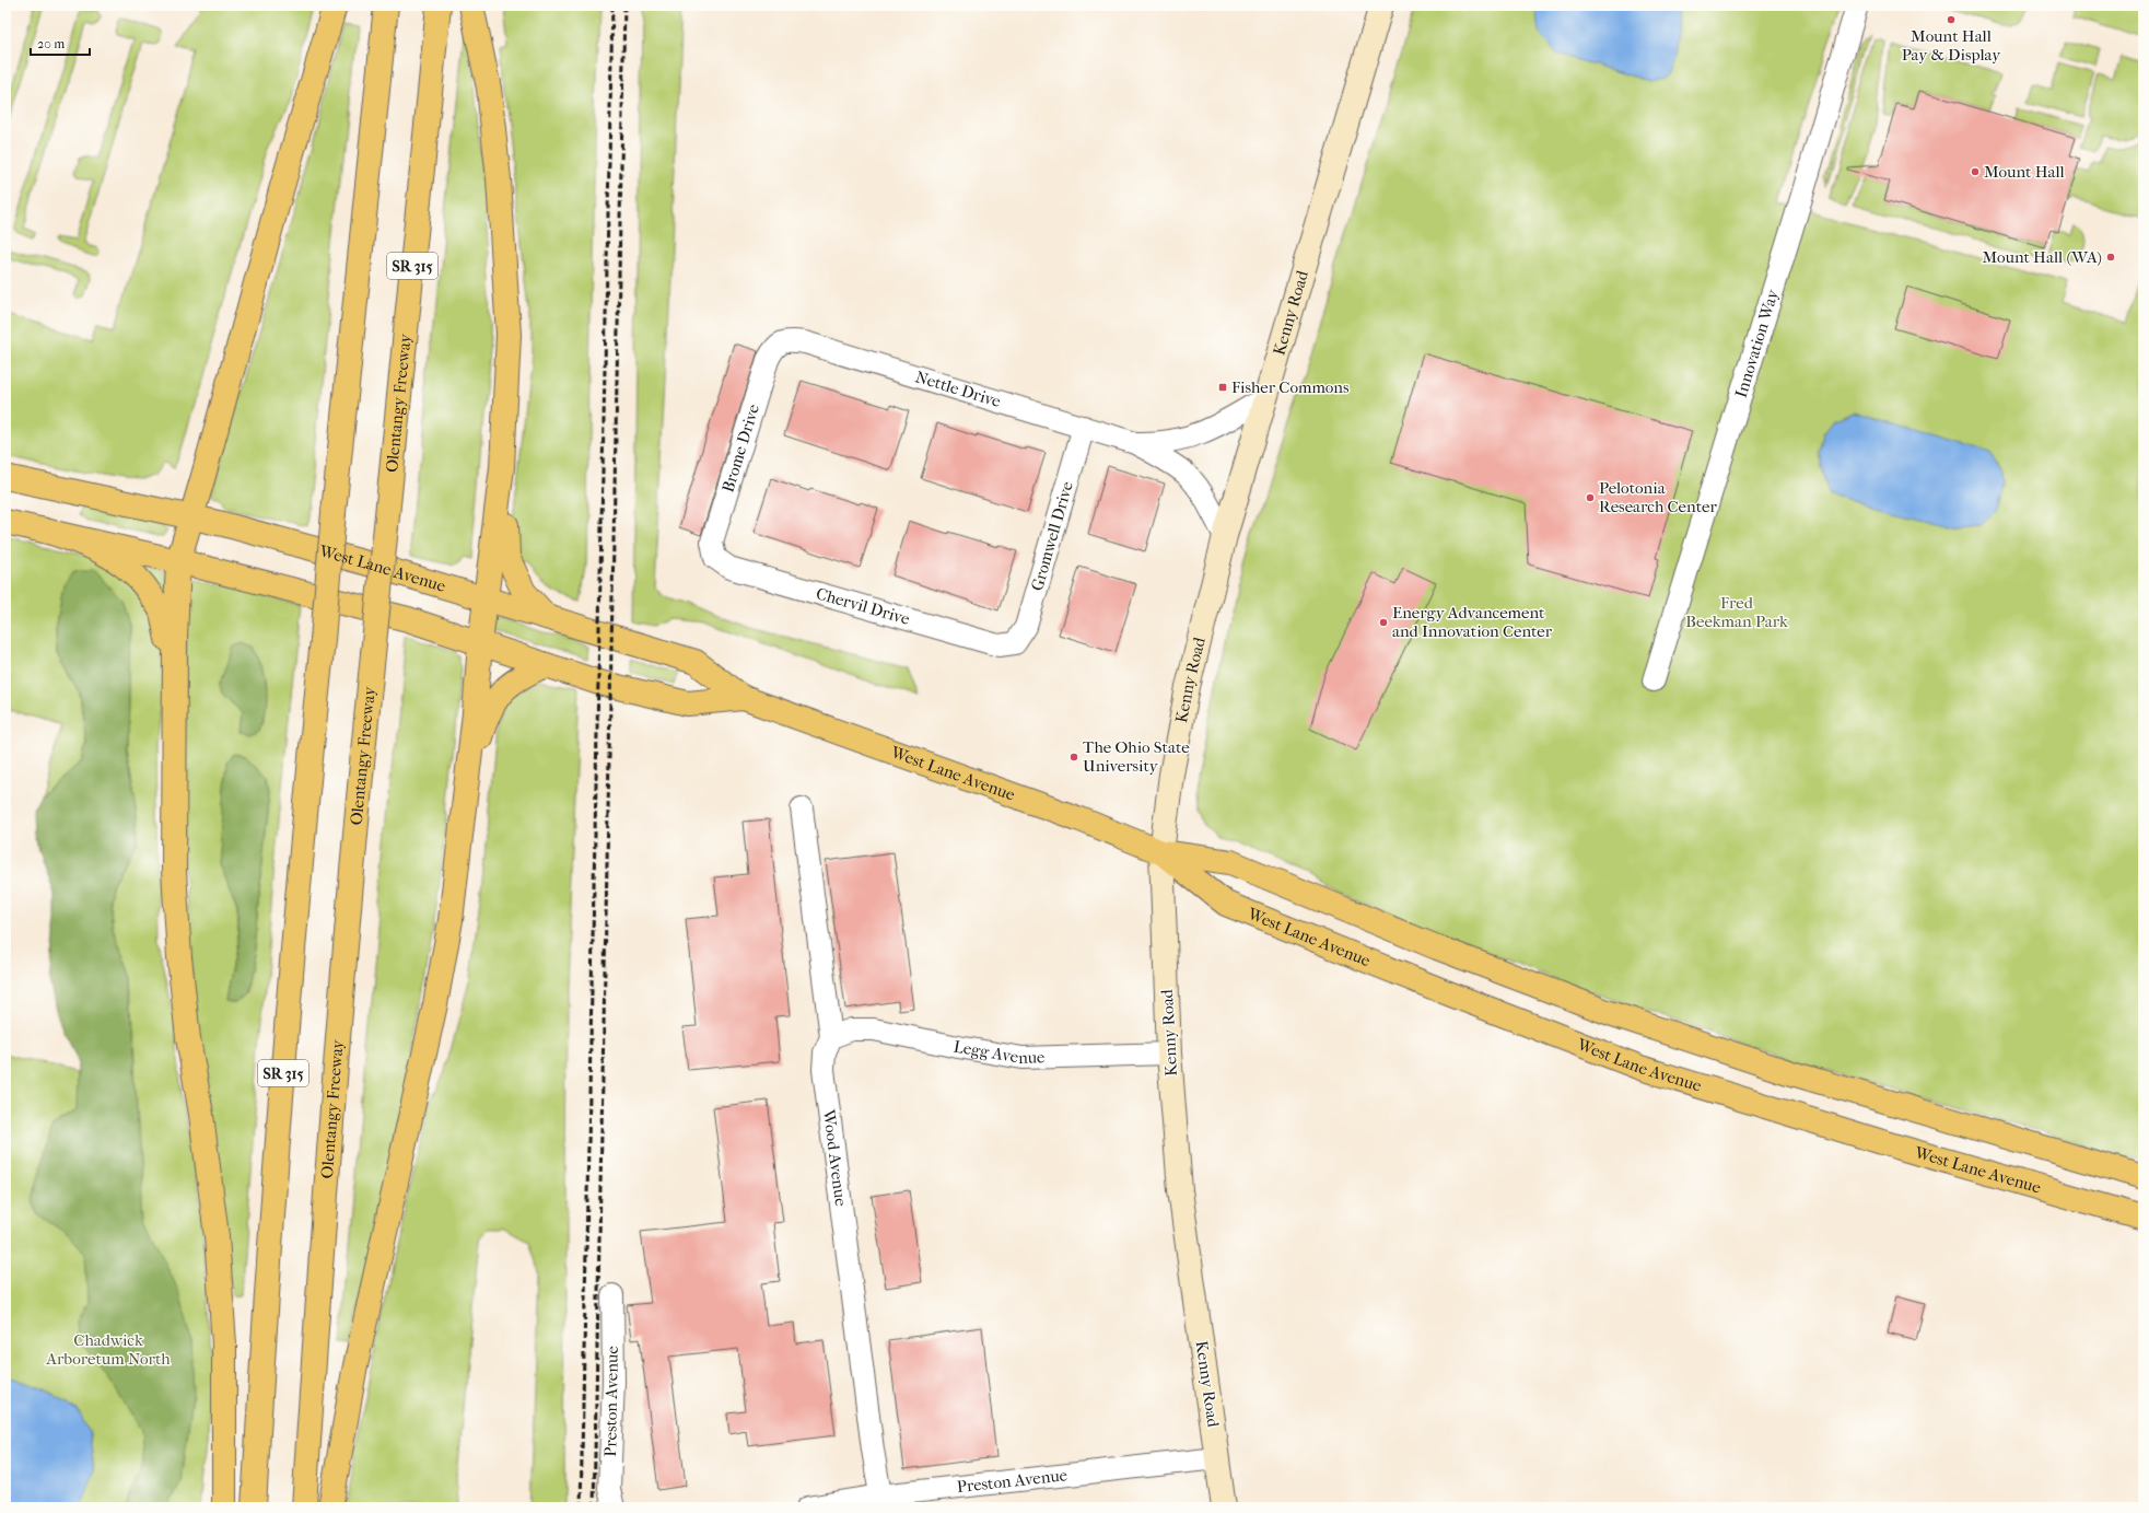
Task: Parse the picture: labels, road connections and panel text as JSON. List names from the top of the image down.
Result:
{
  "streets": {
    "main road": ["SR 315", "Olentangy Freeway", "West Lane Avenue"],
    "street": [
      "Kenny Road",
      "Innovation Way",
      "Nettle Drive",
      "Brome Drive",
      "Gromwell Drive",
      "Chervil Drive",
      "Legg Avenue",
      "Wood Avenue",
      "Preston Avenue"
    ]
  },
  "crossings": [
    ["Kenny Road", "Nettle Drive"],
    ["Kenny Road", "West Lane Avenue"],
    ["Kenny Road", "Legg Avenue"],
    ["Kenny Road", "Preston Avenue"],
    ["Nettle Drive", "Brome Drive"],
    ["Nettle Drive", "Gromwell Drive"],
    ["Brome Drive", "Chervil Drive"],
    ["Gromwell Drive", "Chervil Drive"],
    ["Legg Avenue", "Wood Avenue"],
    ["Wood Avenue", "Preston Avenue"]
  ],
  "parks": ["Fred Beekman Park", "Chadwick Arboretum North"],
  "places": {
    "other": [
      "Mount Hall Pay & Display",
      "Mount Hall",
      "Mount Hall (WA)",
      "Pelotonia Research Center",
      "Energy Advancement and Innovation Center",
      "The Ohio State University"
    ],
    "transit": ["Fisher Commons"]
  },
  "scale_bar": "20 m"
}
